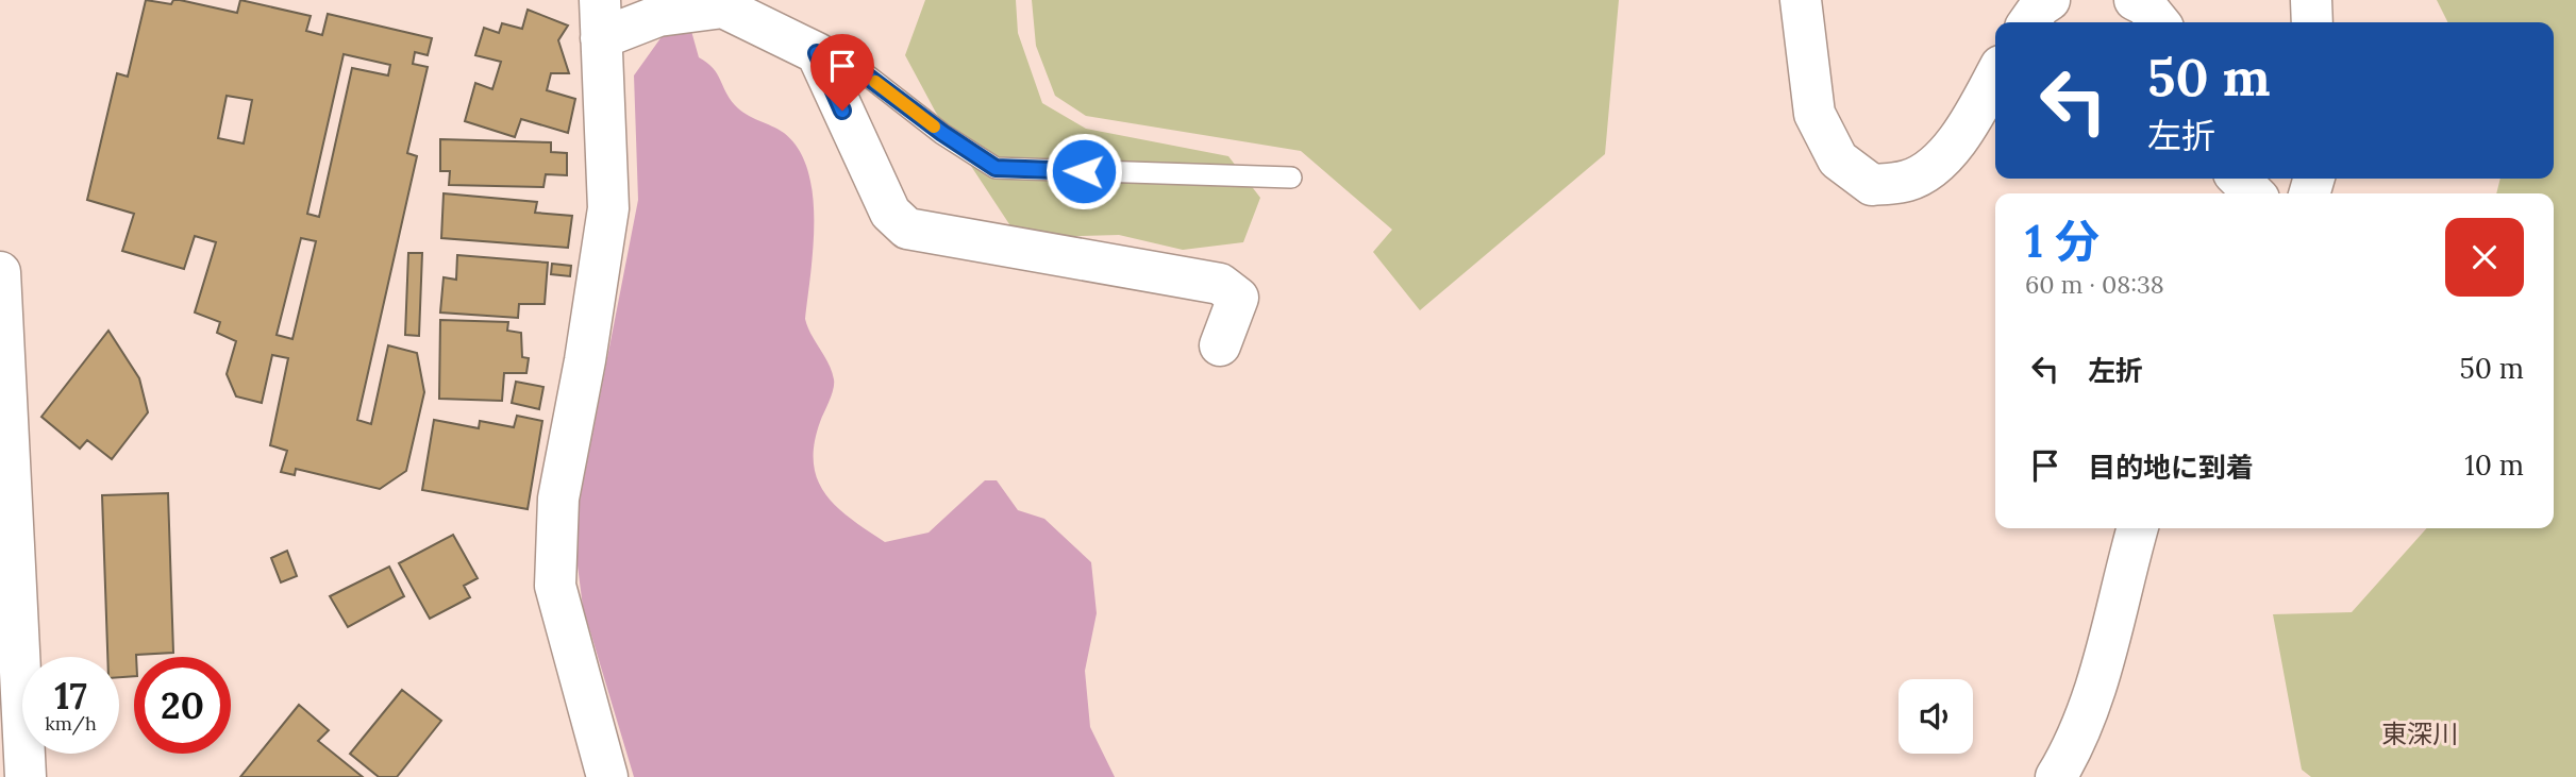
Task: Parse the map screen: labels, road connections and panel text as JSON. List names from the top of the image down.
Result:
{
  "districts": ["東深川"],
  "page": {
    "turn": ["50 m", "左折"],
    "heading": ["1 分", "60 m · 08:38"],
    "list": [
      {
        "name": "左折",
        "value": "50 m"
      },
      {
        "name": "目的地に到着",
        "value": "10 m"
      }
    ],
    "speed": "17 km/h",
    "limit": "20"
  }
}
